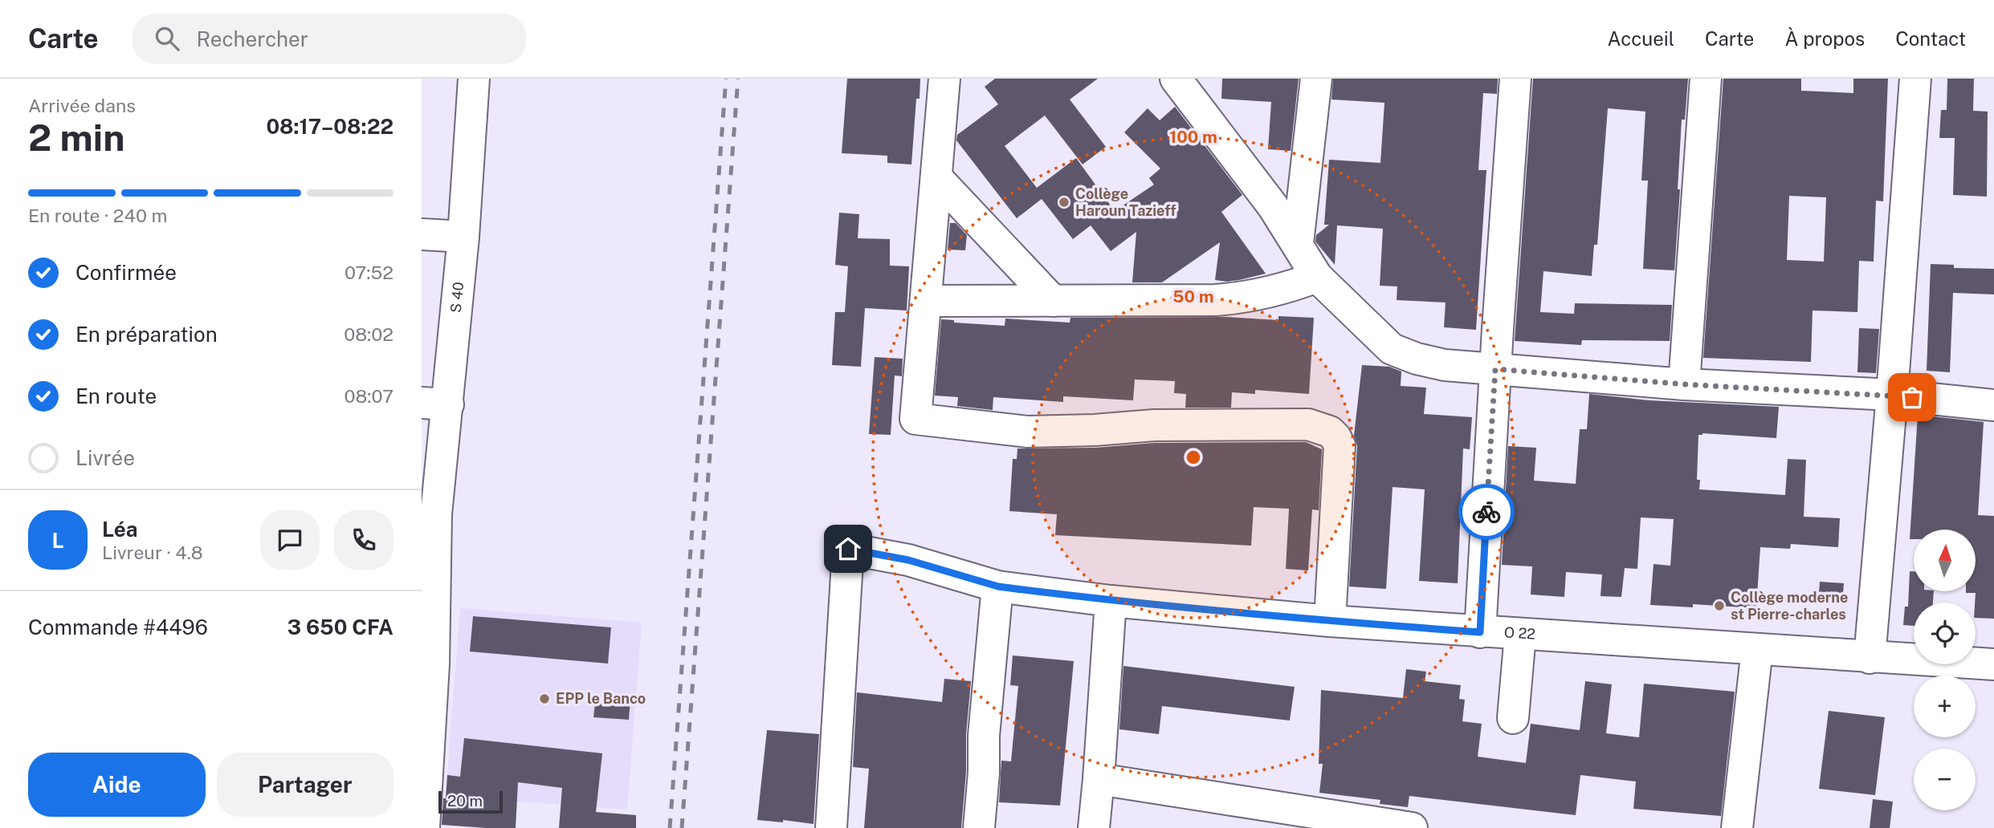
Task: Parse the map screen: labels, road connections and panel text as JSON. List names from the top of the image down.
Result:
{
  "streets": {
    "street": ["S 40", "O 22"]
  },
  "places": ["Collège Haroun Tazieff", "Collège moderne st Pierre-charles", "EPP le Banco"],
  "scale_bar": "20 m",
  "north": "top",
  "page": {
    "header": "Carte",
    "search": "Rechercher",
    "nav": [
      "Accueil",
      "Carte",
      "À propos",
      "Contact"
    ],
    "heading": ["2 min", "Arrivée dans", "08:17–08:22"],
    "panel": [
      "Léa",
      "Livreur · 4.8",
      "Commande #4496",
      "3 650 CFA"
    ],
    "bar": "En route · 240 m",
    "list": [
      ["Confirmée", "07:52"],
      ["En préparation", "08:02"],
      ["En route", "08:07"],
      "Livrée"
    ],
    "round": "L",
    "map_buttons": ["+", "−"],
    "buttons": ["Aide", "Partager"],
    "scale": "20 m"
  },
  "rings": ["100 m", "50 m"]
}
